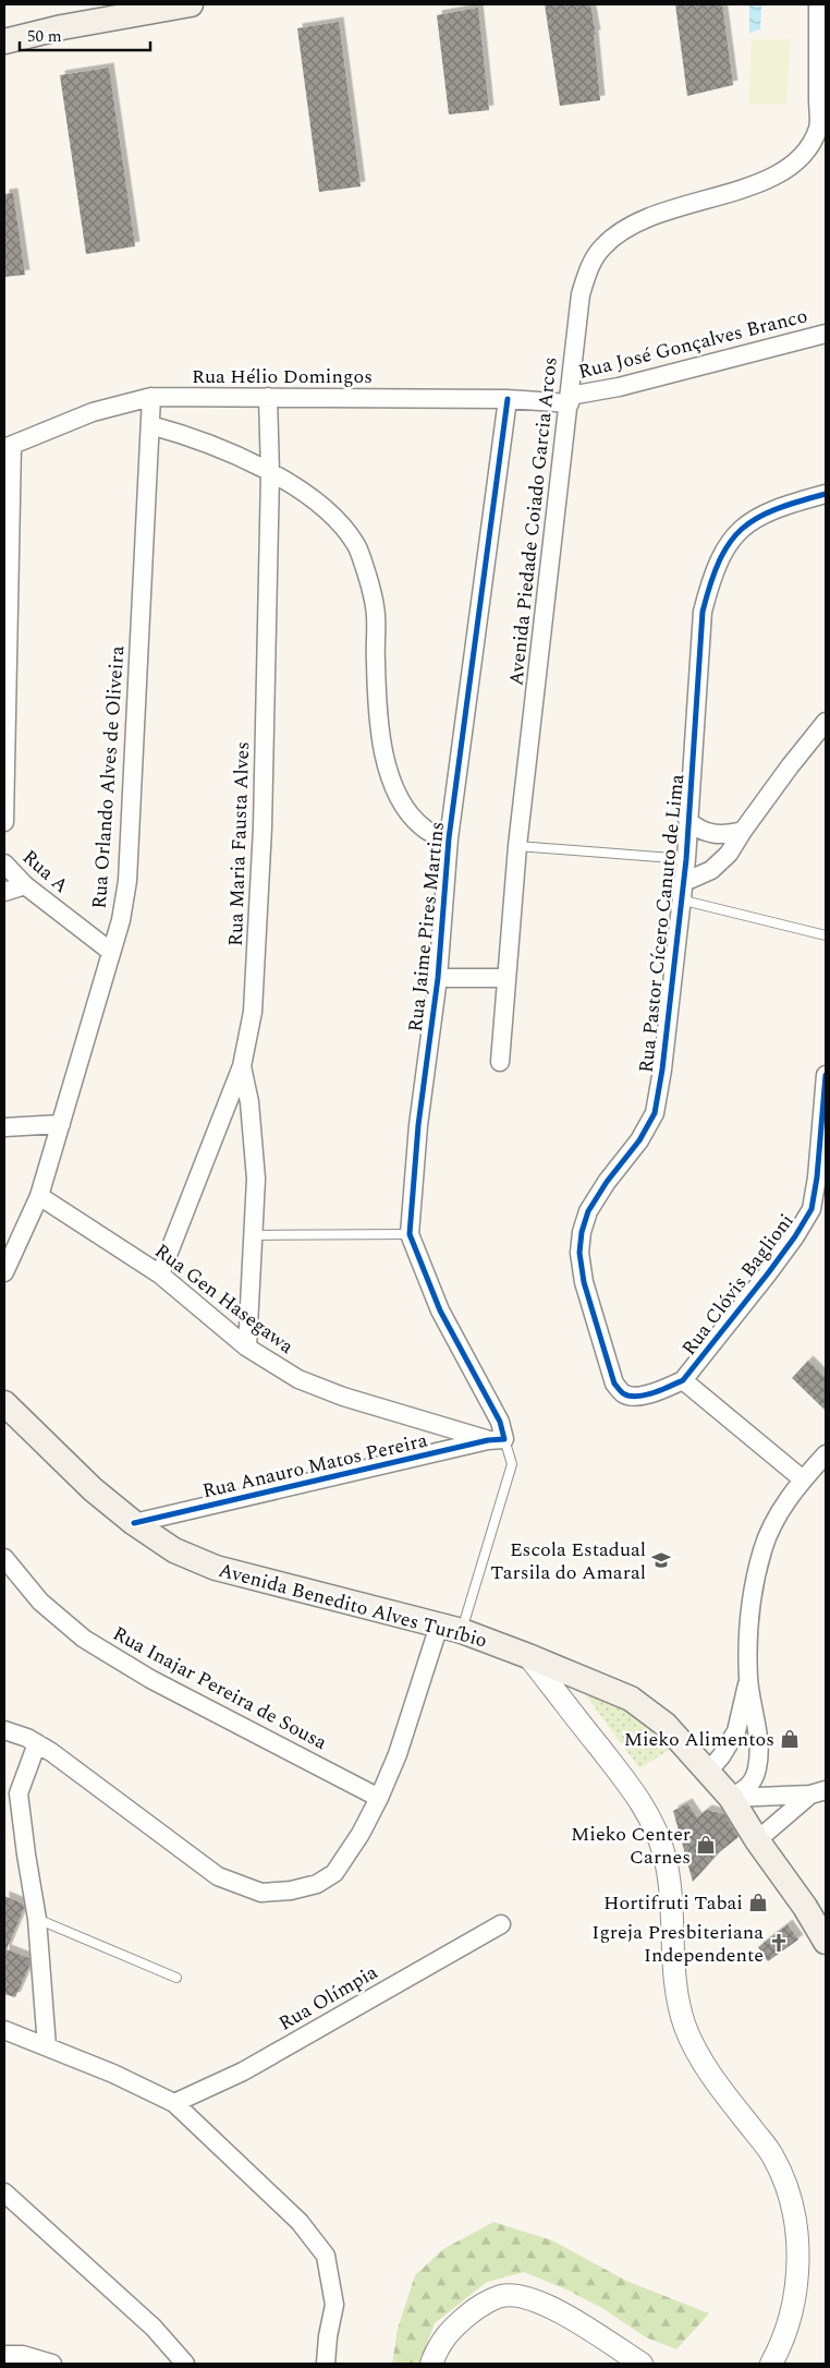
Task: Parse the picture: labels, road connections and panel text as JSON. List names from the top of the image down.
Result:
{
  "streets": {
    "main road": ["Avenida Benedito Alves Turíbio"],
    "street": [
      "Rua José Gonçalves Branco",
      "Rua Hélio Domingos",
      "Avenida Piedade Coiado Garcia Arcos",
      "Rua Orlando Alves de Oliveira",
      "Rua Maria Fausta Alves",
      "Rua A",
      "Rua Pastor Cícero Canuto de Lima",
      "Rua Jaime Pires Martins",
      "Rua Clóvis Baglioni",
      "Rua Gen Hasegawa",
      "Rua Anauro Matos Pereira",
      "Rua Inajar Pereira de Sousa",
      "Rua Olímpia"
    ]
  },
  "crossings": [
    ["Rua José Gonçalves Branco", "Rua Hélio Domingos"],
    ["Rua José Gonçalves Branco", "Avenida Piedade Coiado Garcia Arcos"],
    ["Rua Hélio Domingos", "Avenida Piedade Coiado Garcia Arcos"],
    ["Rua Hélio Domingos", "Rua Orlando Alves de Oliveira"],
    ["Rua Hélio Domingos", "Rua Maria Fausta Alves"],
    ["Rua Hélio Domingos", "Rua Jaime Pires Martins"],
    ["Rua Orlando Alves de Oliveira", "Rua A"],
    ["Rua Orlando Alves de Oliveira", "Rua Gen Hasegawa"],
    ["Rua Maria Fausta Alves", "Rua Gen Hasegawa"],
    ["Rua Pastor Cícero Canuto de Lima", "Rua Clóvis Baglioni"],
    ["Rua Jaime Pires Martins", "Rua Gen Hasegawa"],
    ["Rua Jaime Pires Martins", "Rua Anauro Matos Pereira"],
    ["Rua Gen Hasegawa", "Rua Anauro Matos Pereira"],
    ["Rua Anauro Matos Pereira", "Avenida Benedito Alves Turíbio"]
  ],
  "places": {
    "school or university": ["Escola Estadual Tarsila do Amaral"],
    "shop": ["Mieko Alimentos", "Mieko Center Carnes", "Hortifruti Tabai"],
    "church": ["Igreja Presbiteriana Independente"]
  },
  "scale_bar": "50 m"
}
